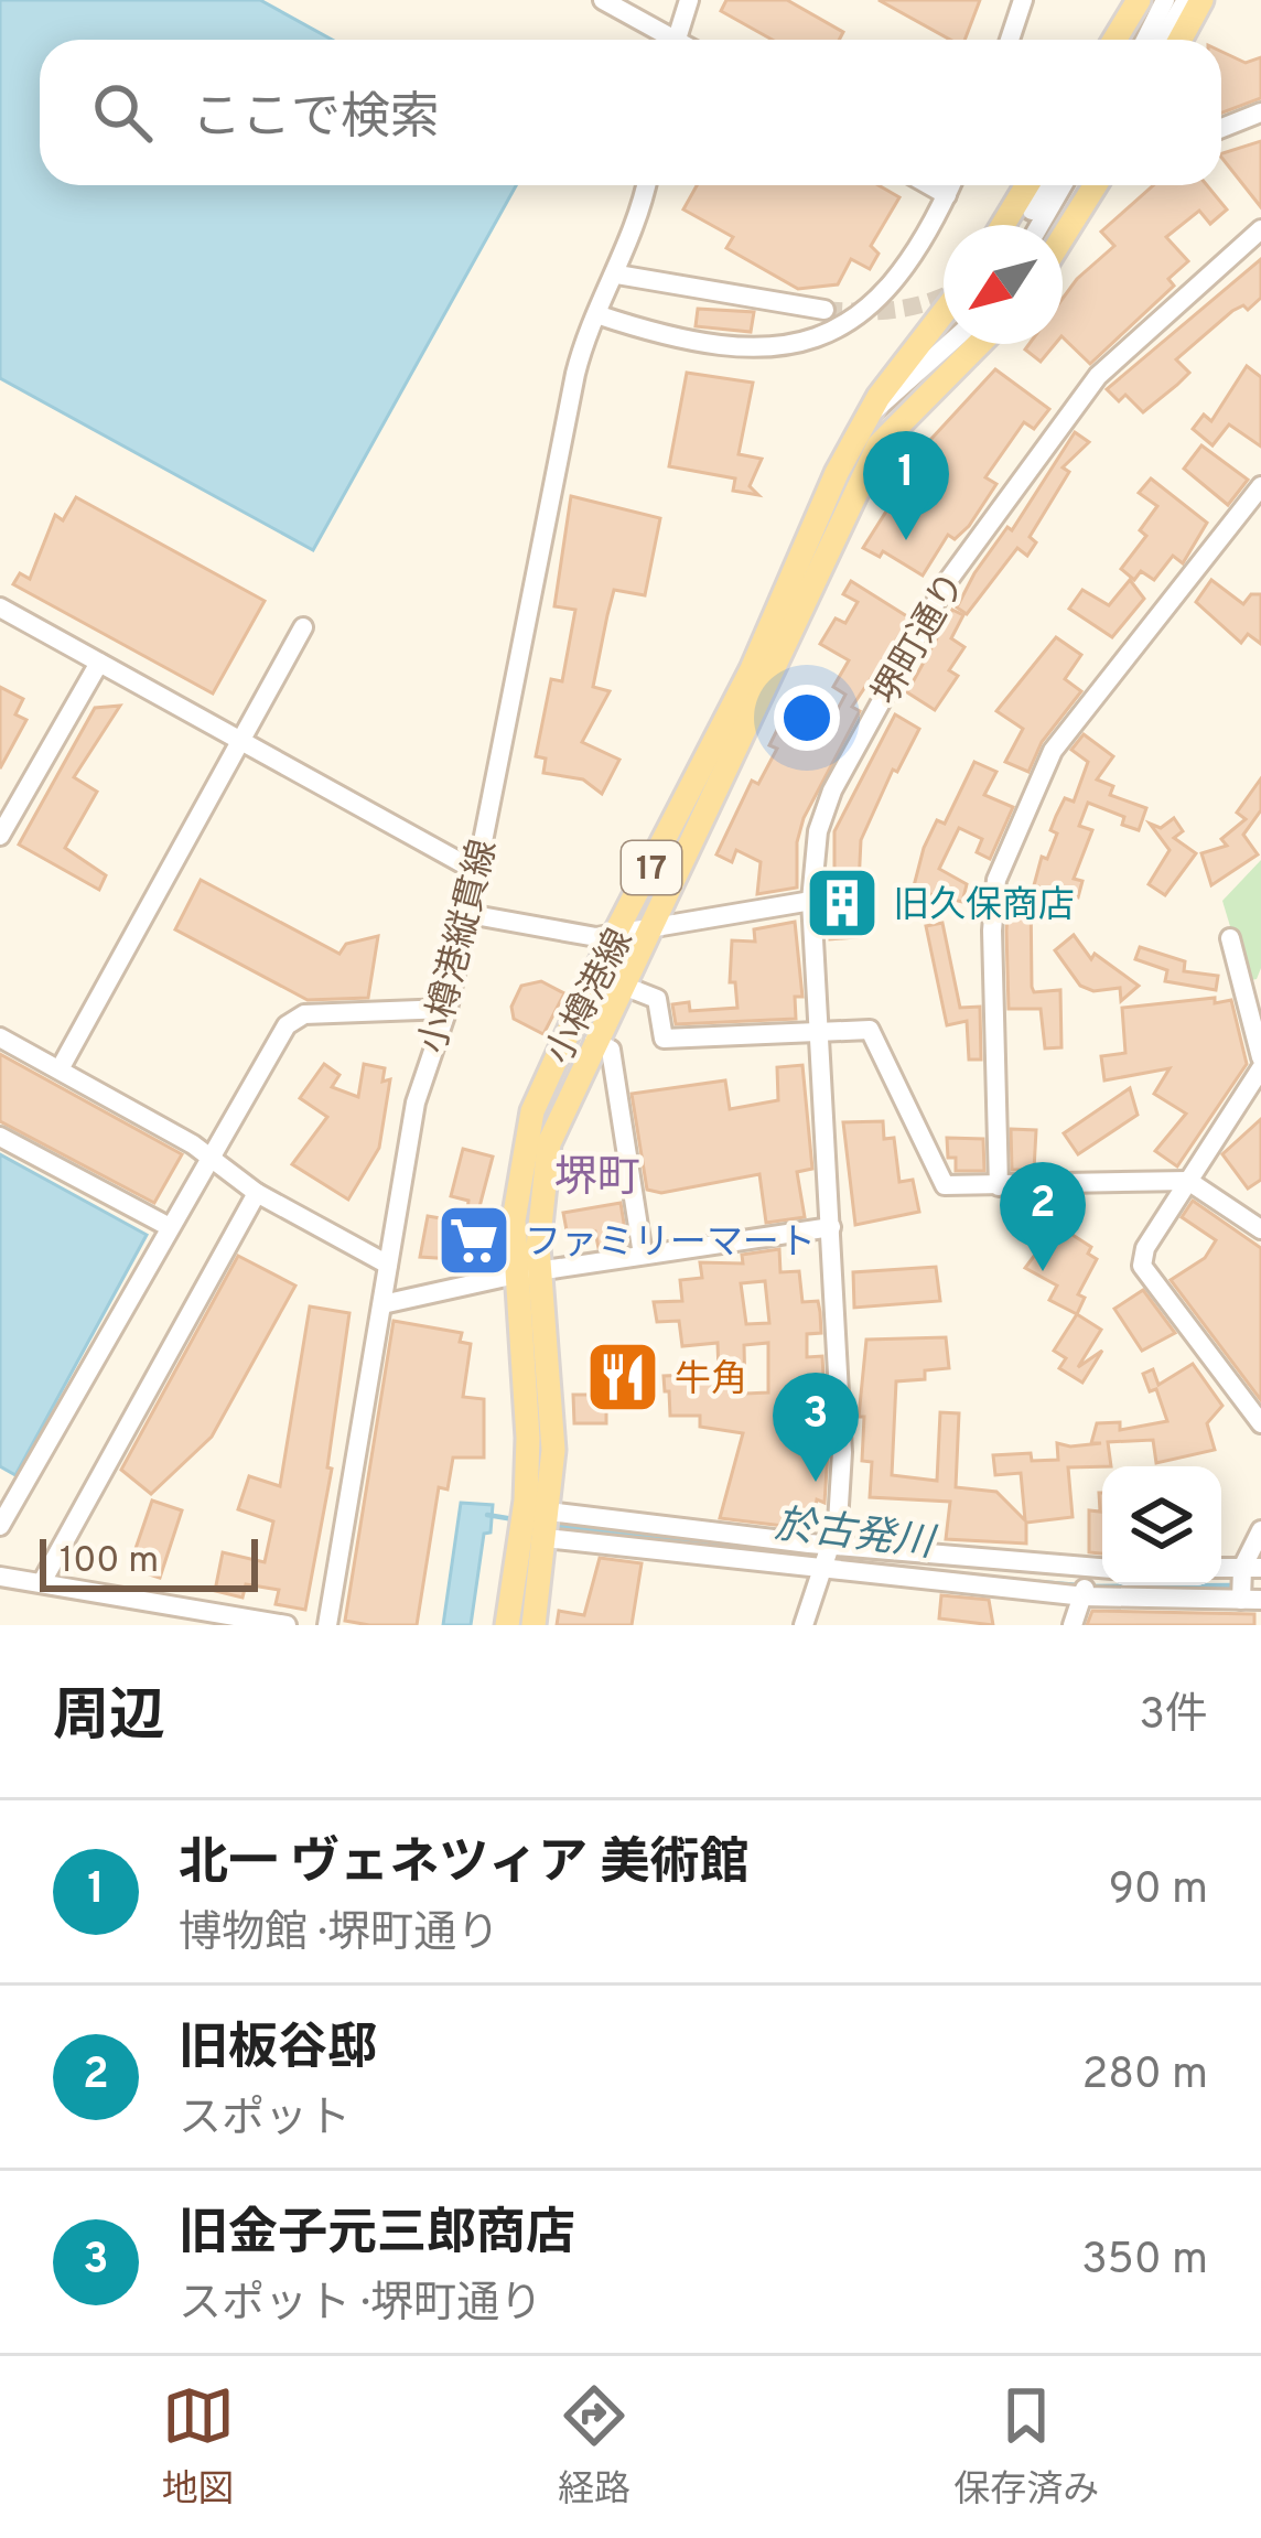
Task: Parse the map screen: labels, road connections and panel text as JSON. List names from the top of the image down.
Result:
{
  "streets": {
    "main road": ["17", "小樽港線"],
    "street": ["堺町通り", "小樽港縦貫線"]
  },
  "districts": ["堺町"],
  "water": ["於古発川"],
  "places": {
    "building": ["旧久保商店"],
    "supermarket": ["ファミリーマート"],
    "restaurant": ["牛角"]
  },
  "scale_bar": "100 m",
  "north": "bottom left",
  "page": {
    "search": "ここで検索",
    "pins": ["1", "2", "3"],
    "scale": "100 m",
    "heading": ["周辺", "3件"],
    "list": [
      {
        "mark": "1",
        "name": "北一 ヴェネツィア 美術館",
        "note": "博物館 · 堺町通り",
        "value": "90 m"
      },
      {
        "mark": "2",
        "name": "旧板谷邸",
        "note": "スポット",
        "value": "280 m"
      },
      {
        "mark": "3",
        "name": "旧金子元三郎商店",
        "note": "スポット · 堺町通り",
        "value": "350 m"
      }
    ],
    "nav": ["地図", "経路", "保存済み"]
  }
}
